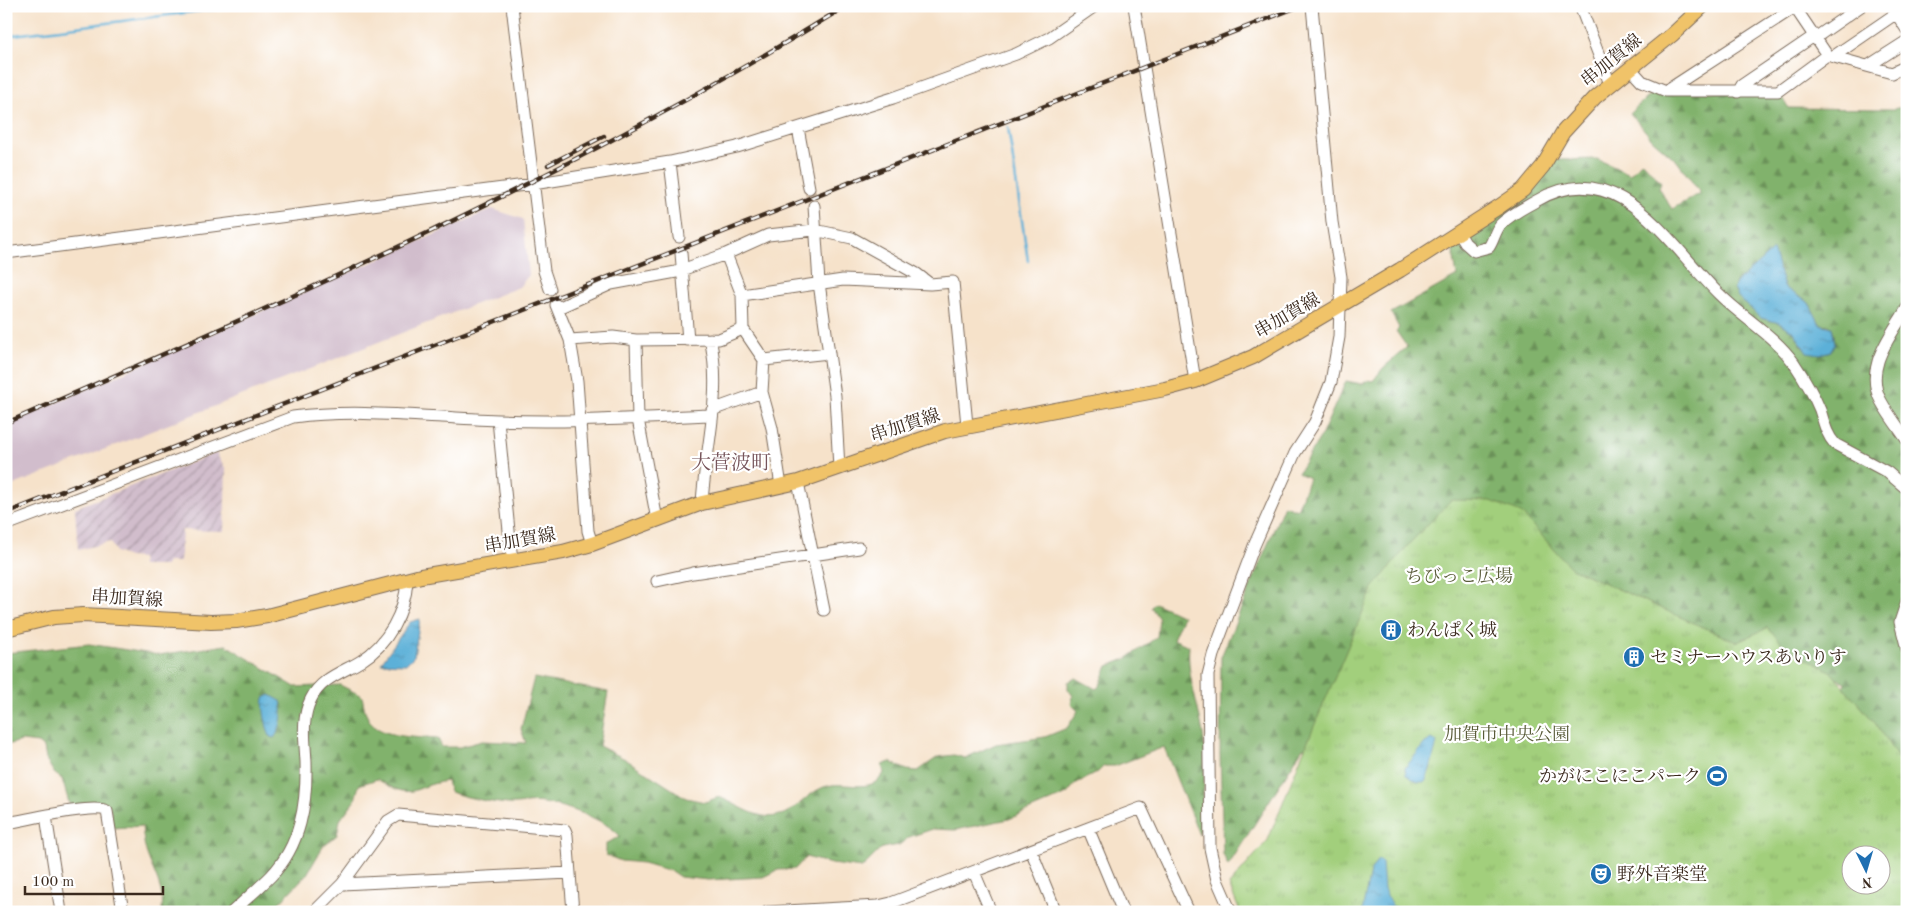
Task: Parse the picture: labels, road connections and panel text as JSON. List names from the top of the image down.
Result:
{
  "streets": {
    "main road": ["串加賀線"]
  },
  "districts": ["大菅波町"],
  "parks": ["ちびっこ広場", "加賀市中央公園"],
  "places": {
    "building": ["わんぱく城", "セミナーハウスあいりす"],
    "sports": ["かがにこにこパーク"],
    "theatre": ["野外音楽堂"]
  },
  "scale_bar": "100 m",
  "north": "bottom"
}
